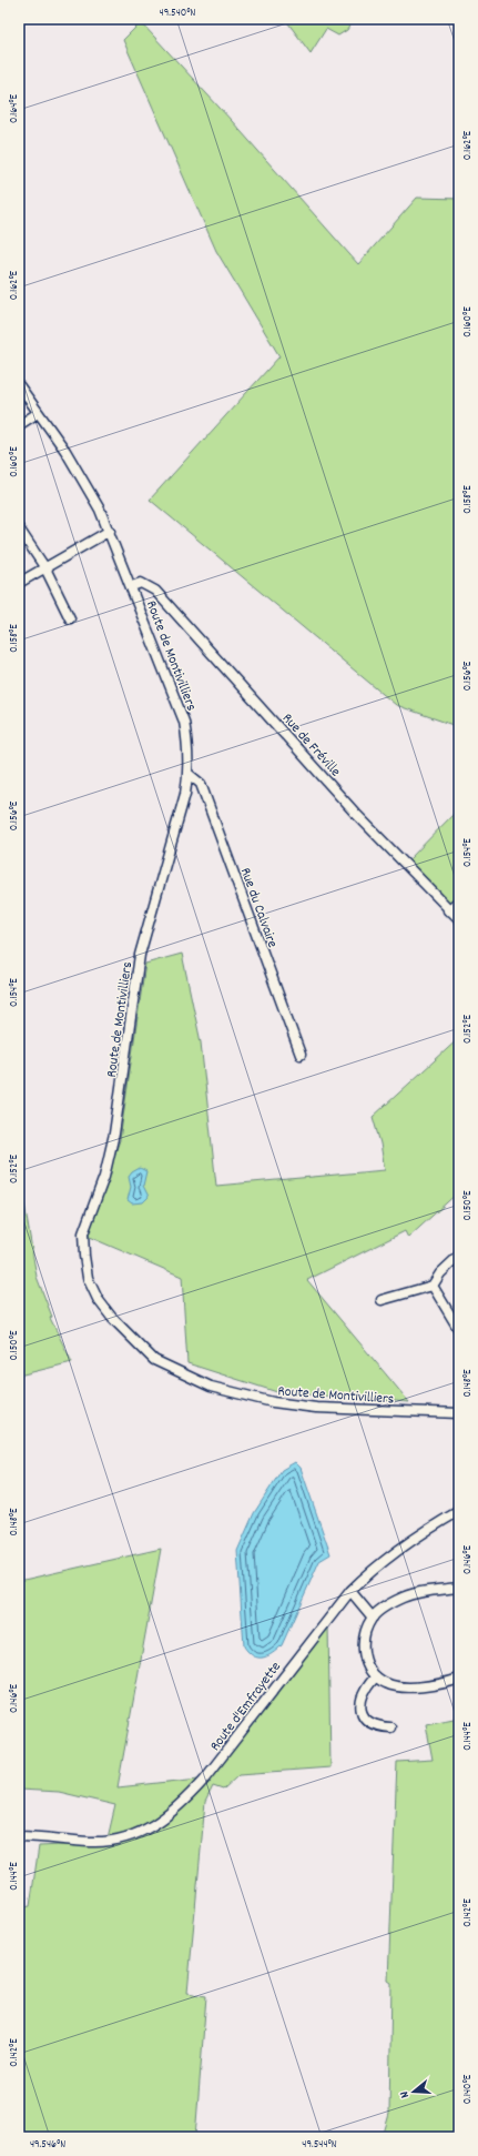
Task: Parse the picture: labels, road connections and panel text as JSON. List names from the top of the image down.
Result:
{
  "streets": {
    "street": [
      "Route de Montivilliers",
      "Rue de Fréville",
      "Rue du Calvaire",
      "Route d'Emfrayette"
    ]
  },
  "crossings": [
    ["Route de Montivilliers", "Rue de Fréville"],
    ["Route de Montivilliers", "Rue du Calvaire"]
  ],
  "north": "left",
  "coordinates": [
    "49.540°N",
    "0.164°E",
    "0.162°E",
    "0.160°E",
    "0.158°E",
    "0.156°E",
    "0.154°E",
    "0.152°E",
    "0.150°E",
    "0.148°E",
    "0.146°E",
    "0.144°E",
    "0.142°E",
    "0.140°E",
    "49.546°N",
    "49.544°N"
  ]
}
